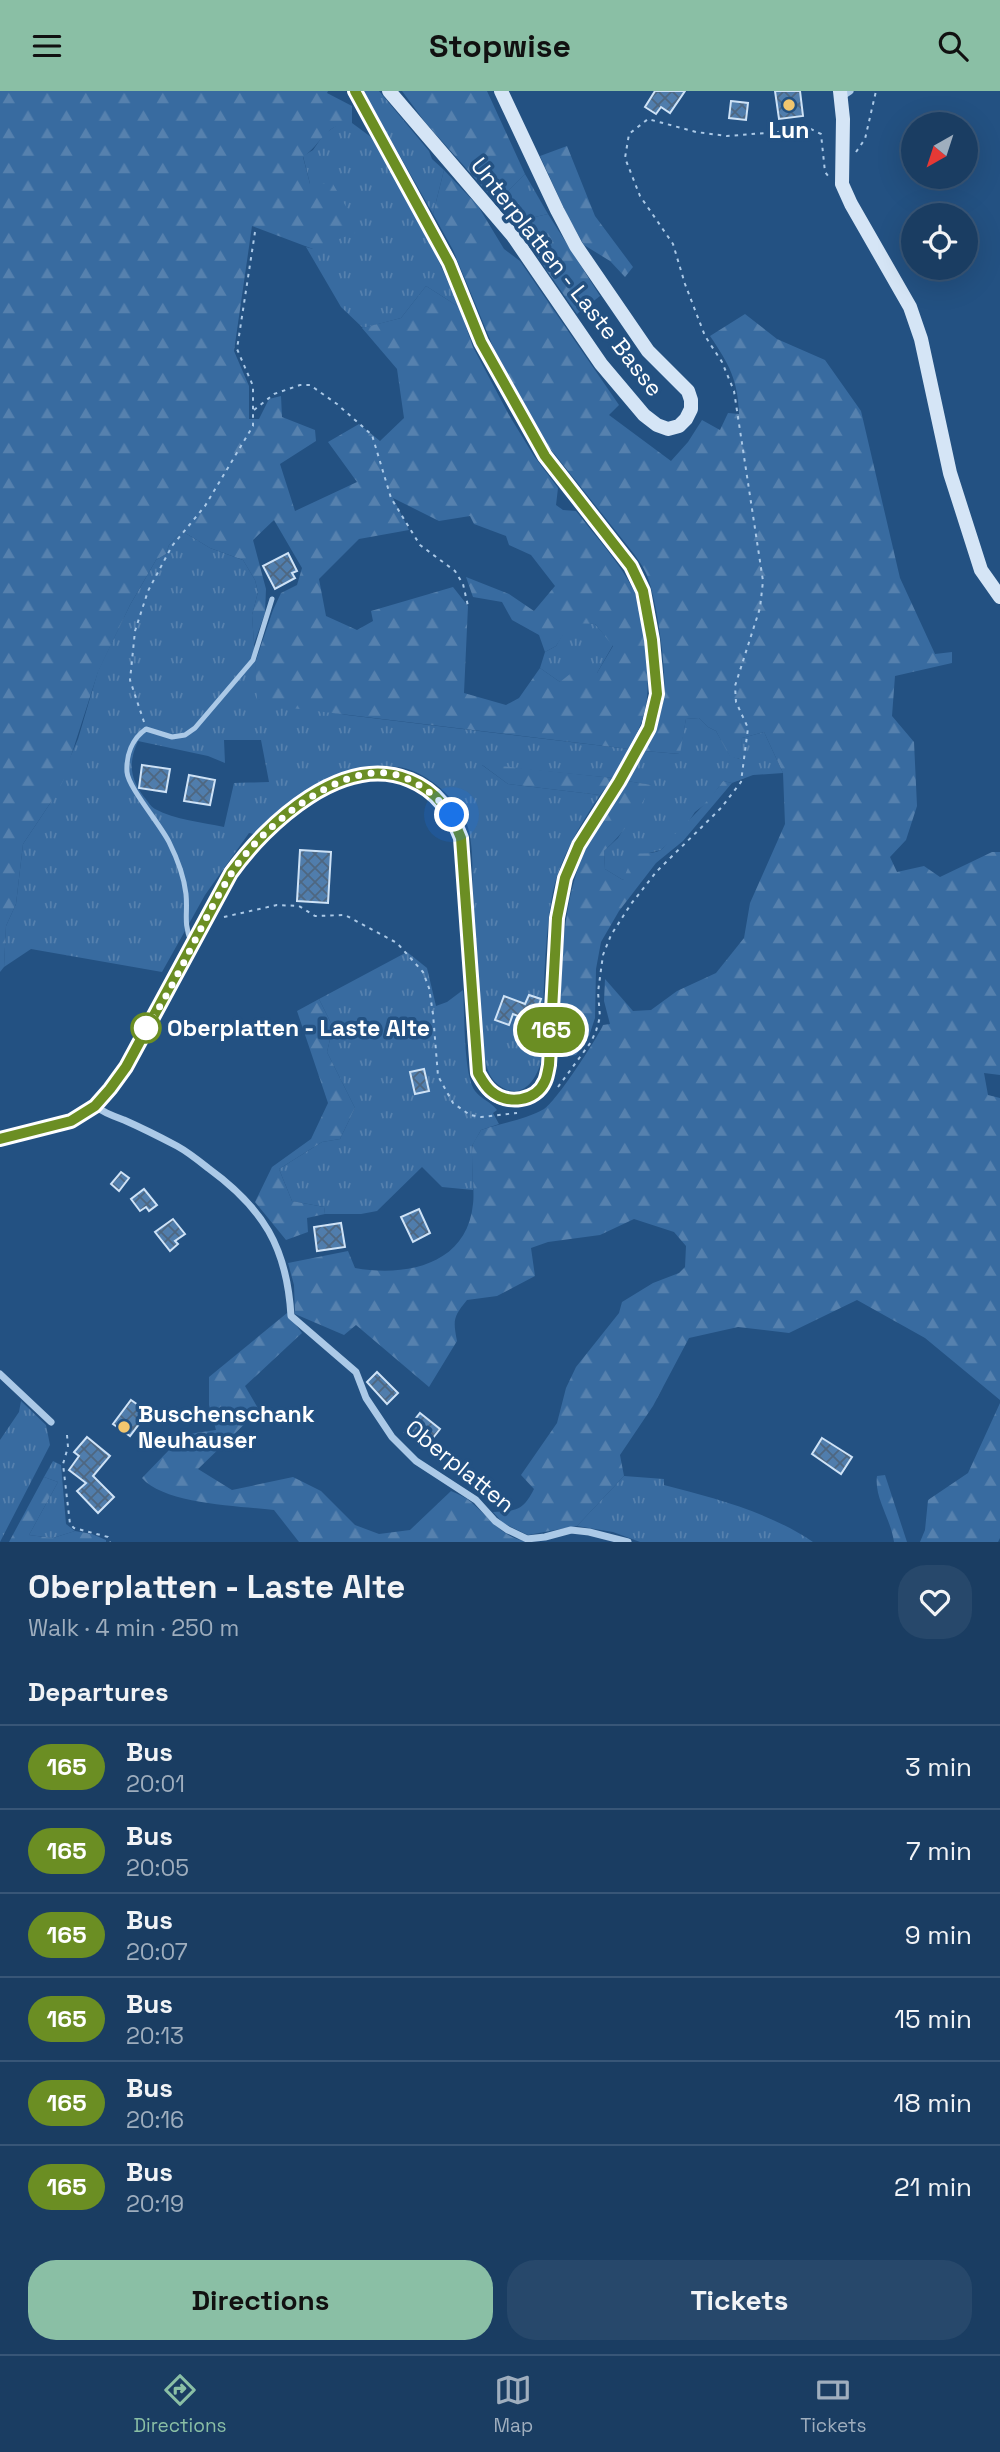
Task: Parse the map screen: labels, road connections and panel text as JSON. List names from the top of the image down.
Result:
{
  "streets": {
    "main road": ["Unterplatten - Laste Basse"],
    "street": ["Oberplatten"]
  },
  "places": ["Lun", "Oberplatten - Laste Alte", "Buschenschank Neuhauser"],
  "lines": ["bus line 165"],
  "north": "bottom left",
  "page": {
    "header": "Stopwise",
    "on_map": "165",
    "heading": [
      ["Oberplatten - Laste Alte", "Walk · 4 min · 250 m"],
      "Departures"
    ],
    "list": [
      {
        "mark": "165",
        "name": "Bus",
        "note": "20:01",
        "value": "3 min"
      },
      {
        "mark": "165",
        "name": "Bus",
        "note": "20:05",
        "value": "7 min"
      },
      {
        "mark": "165",
        "name": "Bus",
        "note": "20:07",
        "value": "9 min"
      },
      {
        "mark": "165",
        "name": "Bus",
        "note": "20:13",
        "value": "15 min"
      },
      {
        "mark": "165",
        "name": "Bus",
        "note": "20:16",
        "value": "18 min"
      },
      {
        "mark": "165",
        "name": "Bus",
        "note": "20:19",
        "value": "21 min"
      }
    ],
    "buttons": ["Directions", "Tickets"],
    "tabs": ["Directions", "Map", "Tickets"]
  }
}
